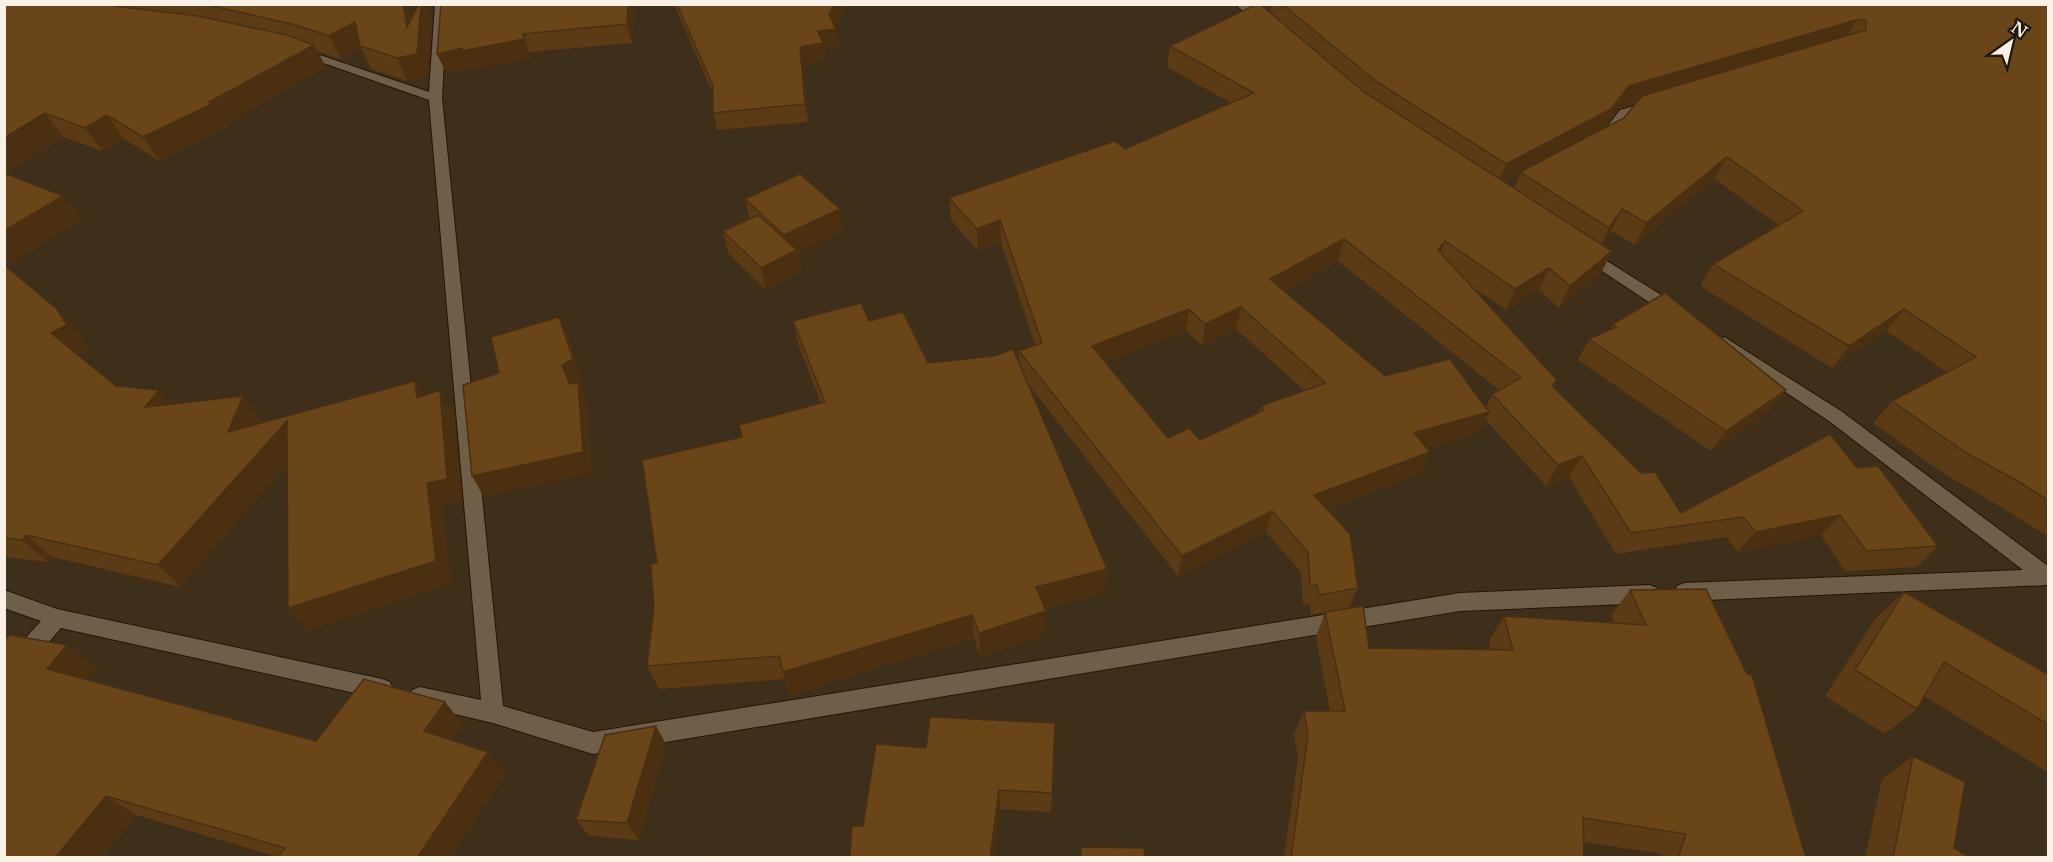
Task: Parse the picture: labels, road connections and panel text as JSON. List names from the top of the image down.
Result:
{
  "north": "top right"
}
